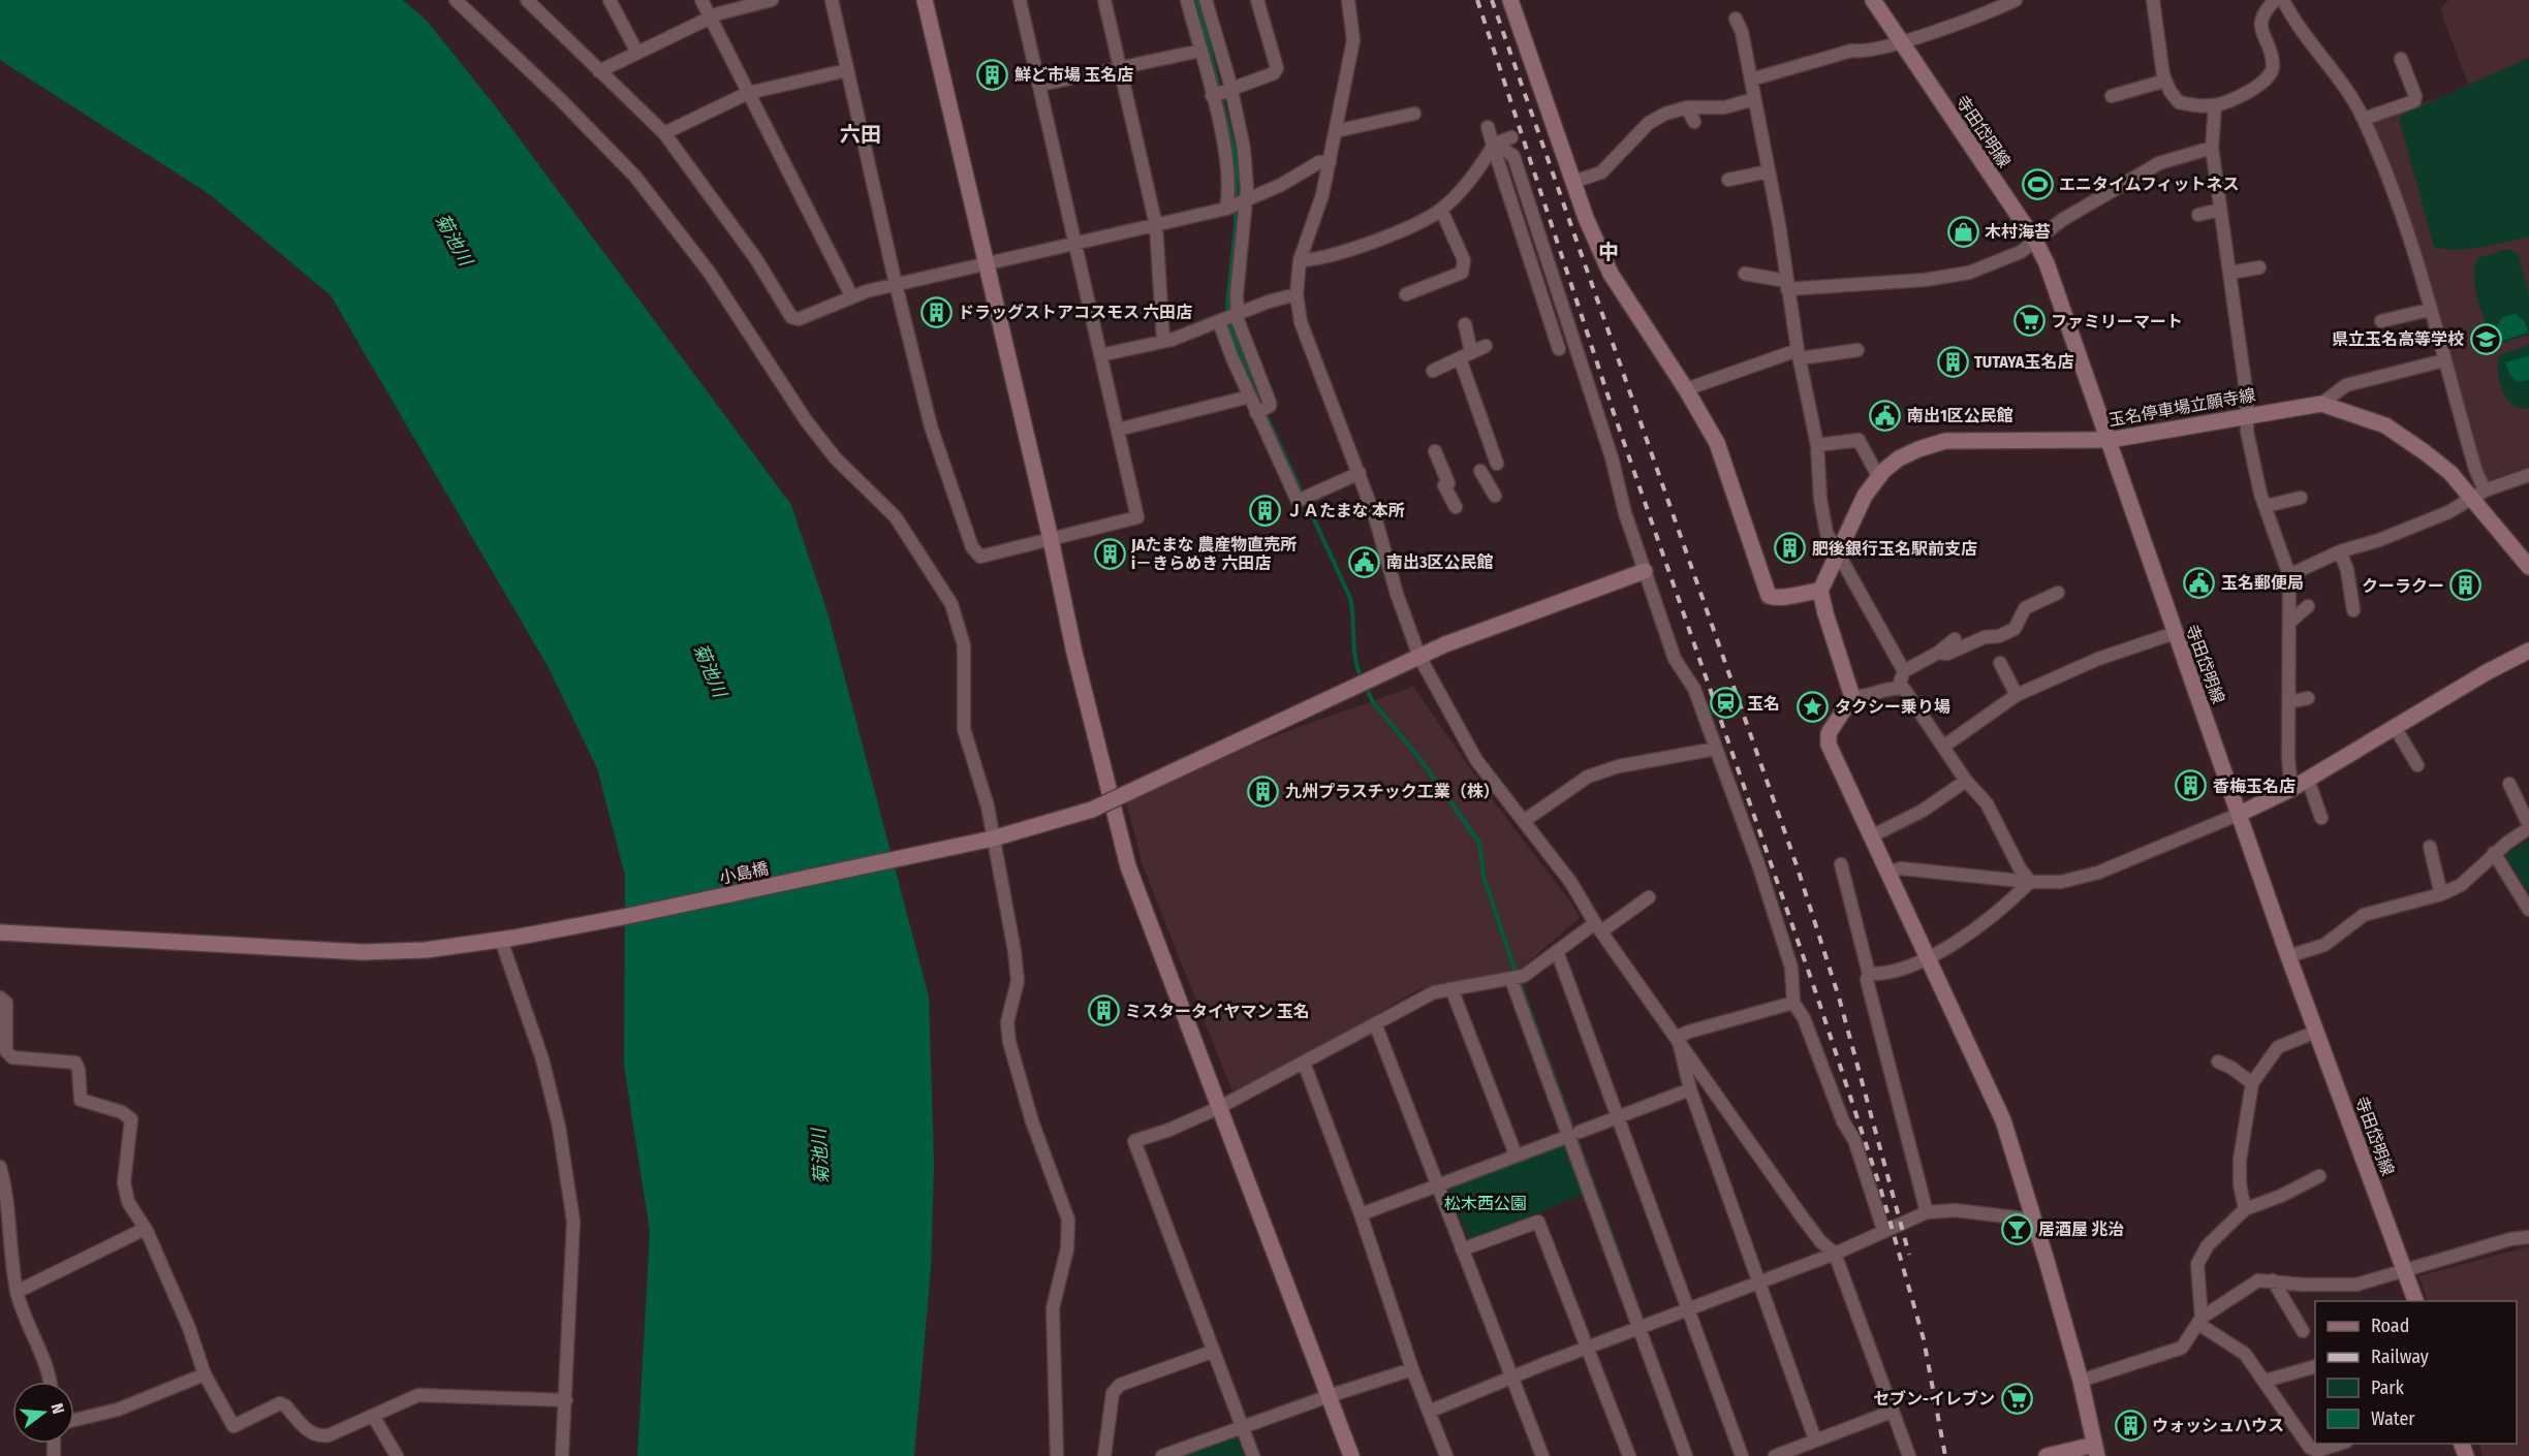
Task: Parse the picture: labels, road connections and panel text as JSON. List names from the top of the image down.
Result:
{
  "streets": {
    "street": ["寺田岱明線", "玉名停車場立願寺線", "小島橋"]
  },
  "crossings": [
    ["寺田岱明線", "玉名停車場立願寺線"]
  ],
  "districts": ["六田", "中"],
  "water": ["菊池川"],
  "parks": ["松木西公園"],
  "places": {
    "building": [
      "鮮ど市場 玉名店",
      "ドラッグストアコスモス 六田店",
      "TUTAYA玉名店",
      "ＪＡたまな 本所",
      "肥後銀行玉名駅前支店",
      "JAたまな 農産物直売所 i－きらめき 六田店",
      "クーラクー",
      "香梅玉名店",
      "九州プラスチック工業（株）",
      "ミスタータイヤマン 玉名",
      "ウォッシュハウス"
    ],
    "sports": ["エニタイムフィットネス"],
    "shop": ["木村海苔"],
    "supermarket": ["ファミリーマート", "セブン-イレブン"],
    "school or university": ["県立玉名高等学校"],
    "public building": ["南出1区公民館", "南出3区公民館", "玉名郵便局"],
    "station": ["玉名"],
    "place": ["タクシー乗り場"],
    "bar": ["居酒屋 兆治"]
  },
  "legend": [
    "Road",
    "Railway",
    "Park",
    "Water"
  ],
  "north": "right"
}
